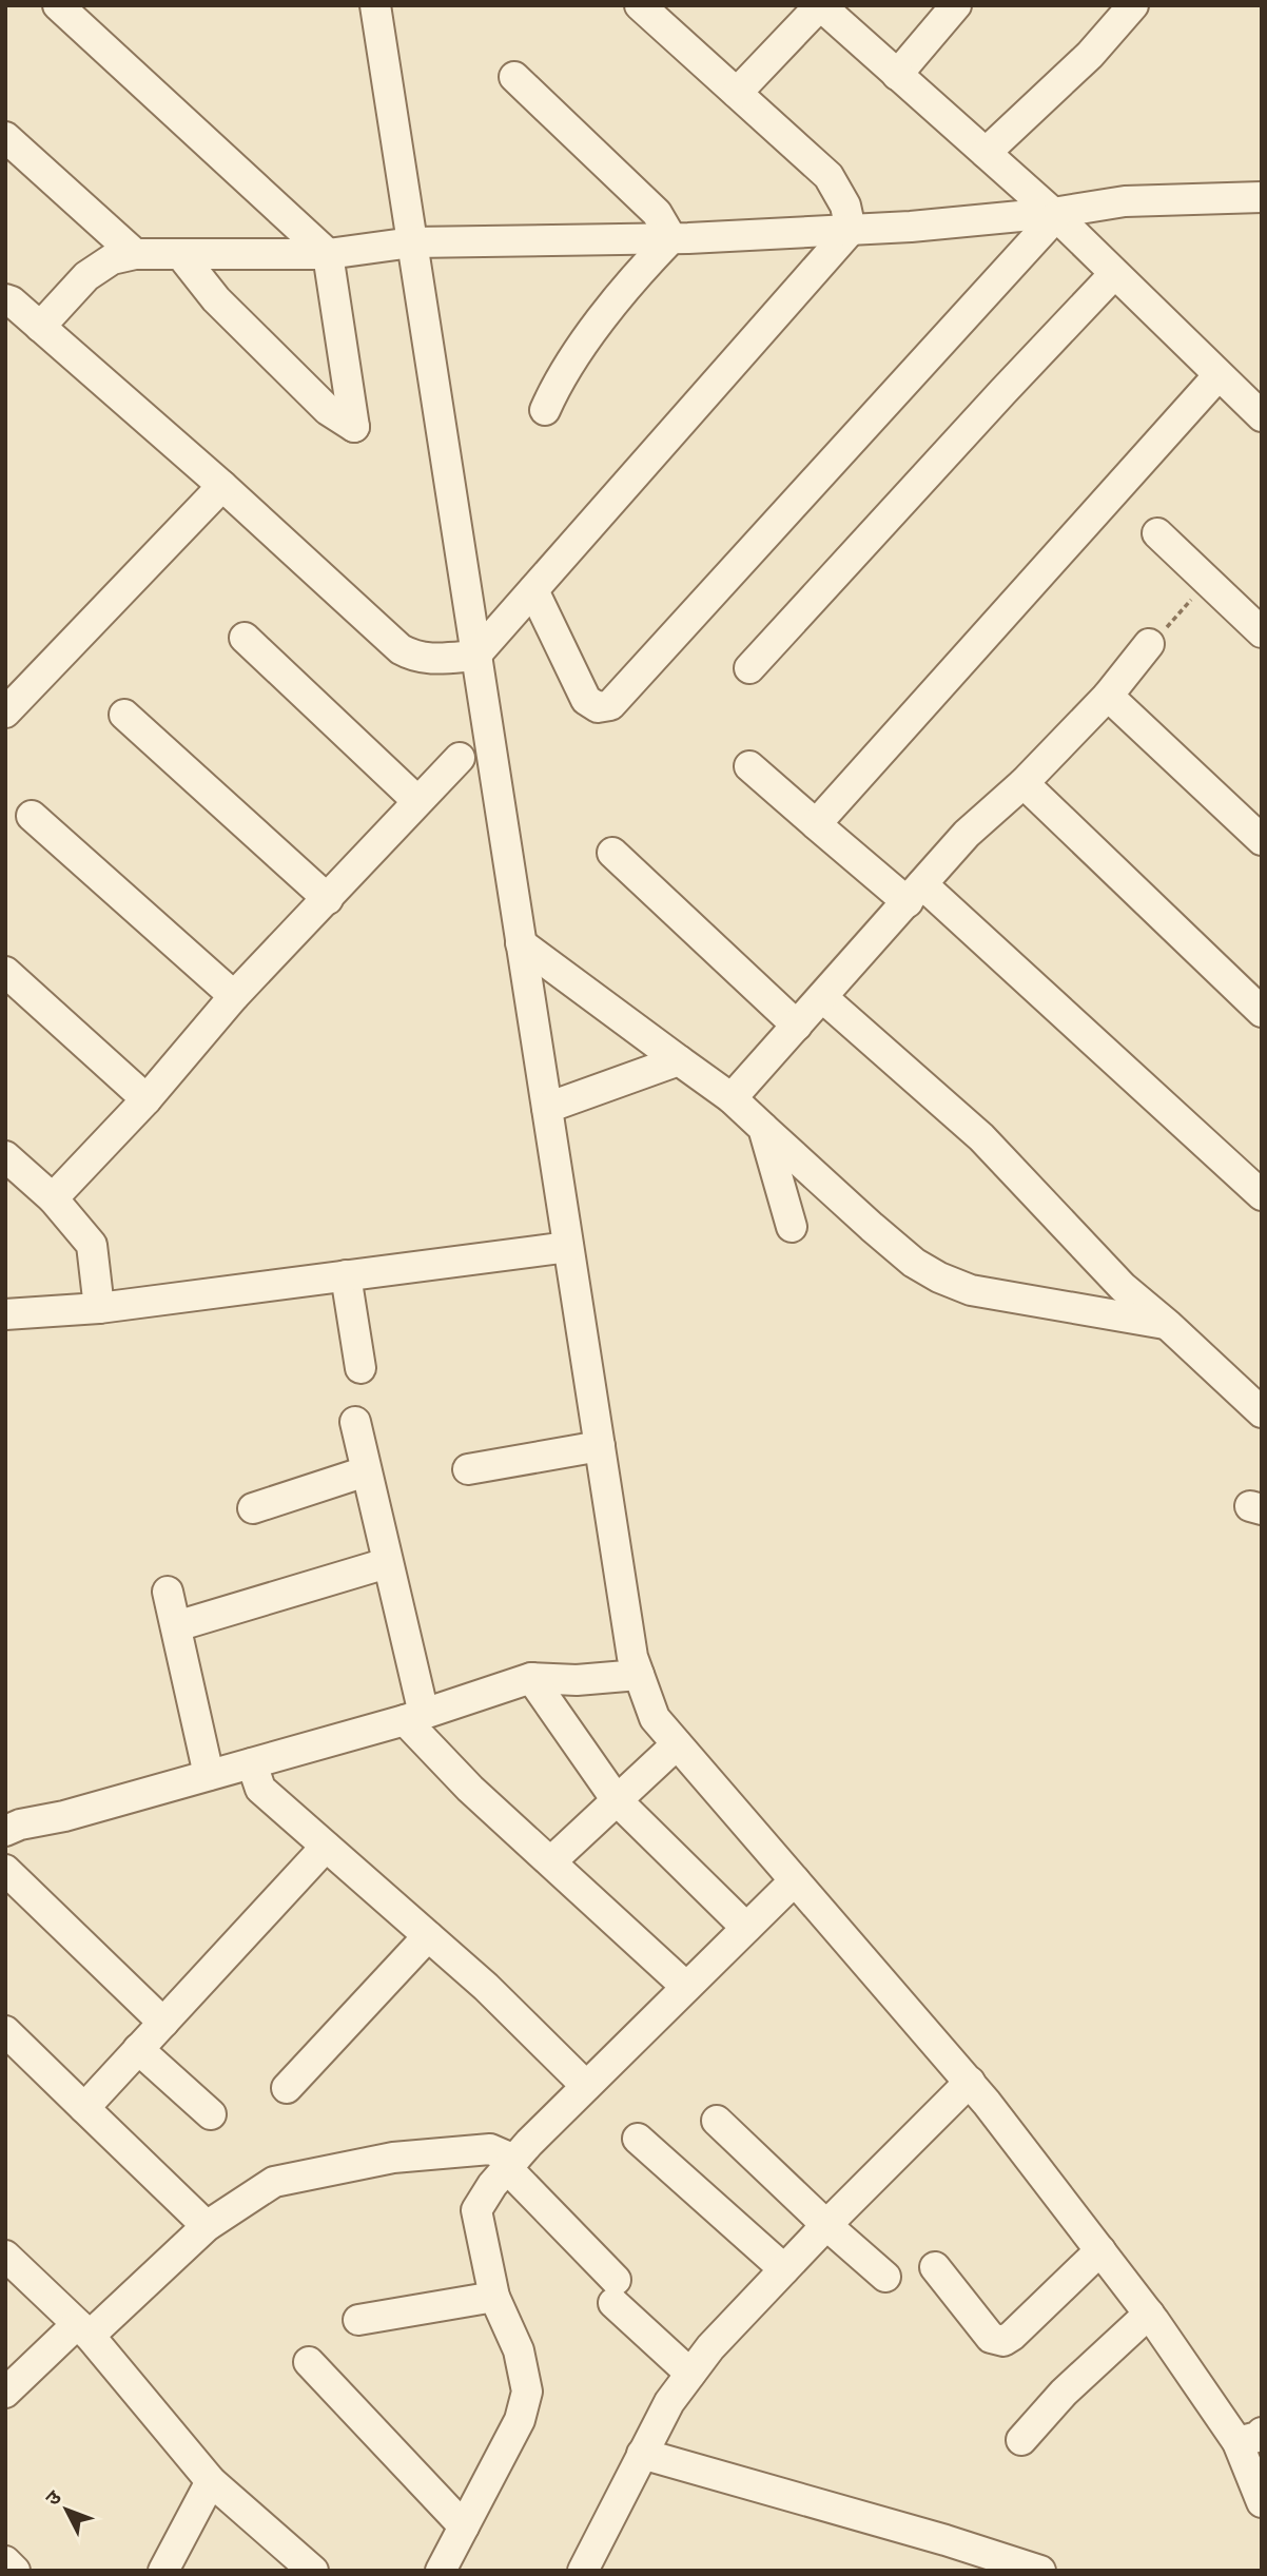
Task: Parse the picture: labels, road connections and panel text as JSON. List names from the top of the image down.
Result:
{
  "north": "top left"
}
